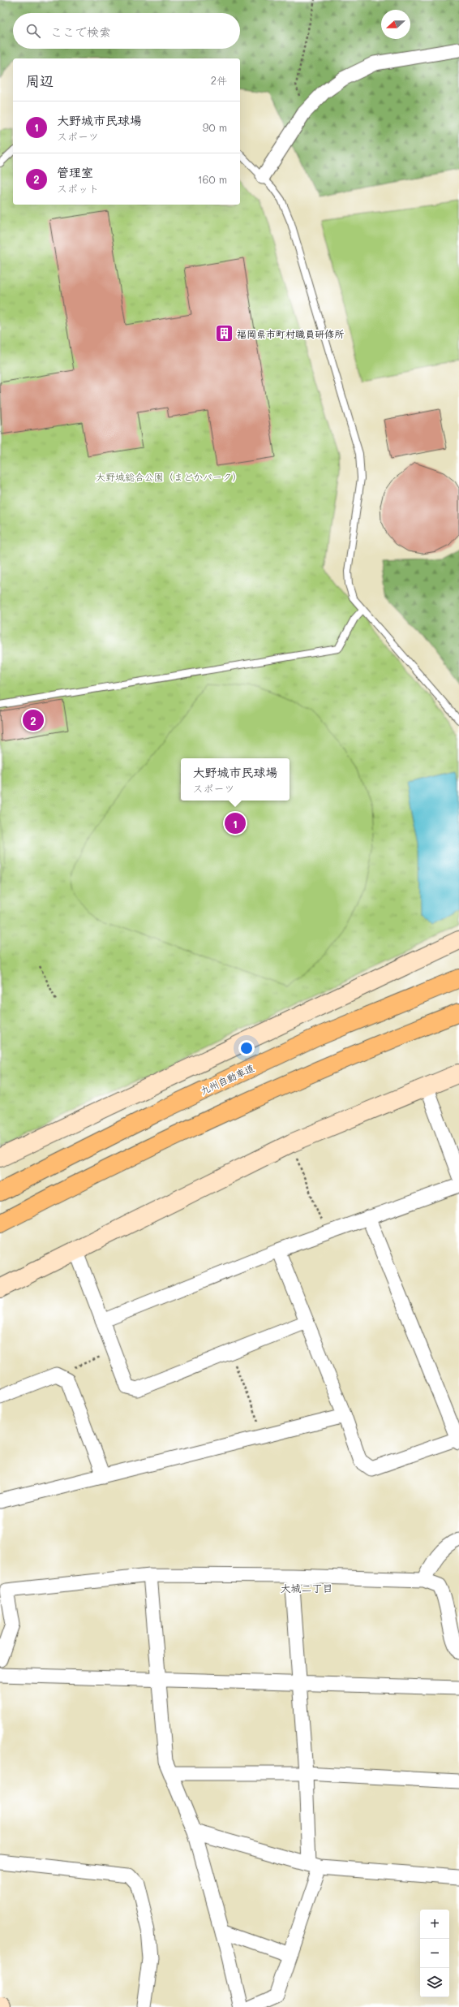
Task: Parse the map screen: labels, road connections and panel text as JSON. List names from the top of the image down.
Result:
{
  "streets": {
    "highway": ["九州自動車道"]
  },
  "districts": ["大城二丁目"],
  "parks": ["大野城総合公園（まどかパーク）"],
  "places": {
    "building": ["福岡県市町村職員研修所"]
  },
  "north": "left",
  "page": {
    "search": "ここで検索",
    "heading": ["周辺", "2件"],
    "list": [
      {
        "mark": "1",
        "name": "大野城市民球場",
        "note": "スポーツ",
        "value": "90 m"
      },
      {
        "mark": "2",
        "name": "管理室",
        "note": "スポット",
        "value": "160 m"
      }
    ],
    "pins": ["2", "1"],
    "popup": ["大野城市民球場", "スポーツ"],
    "map_buttons": ["+", "−"]
  }
}
